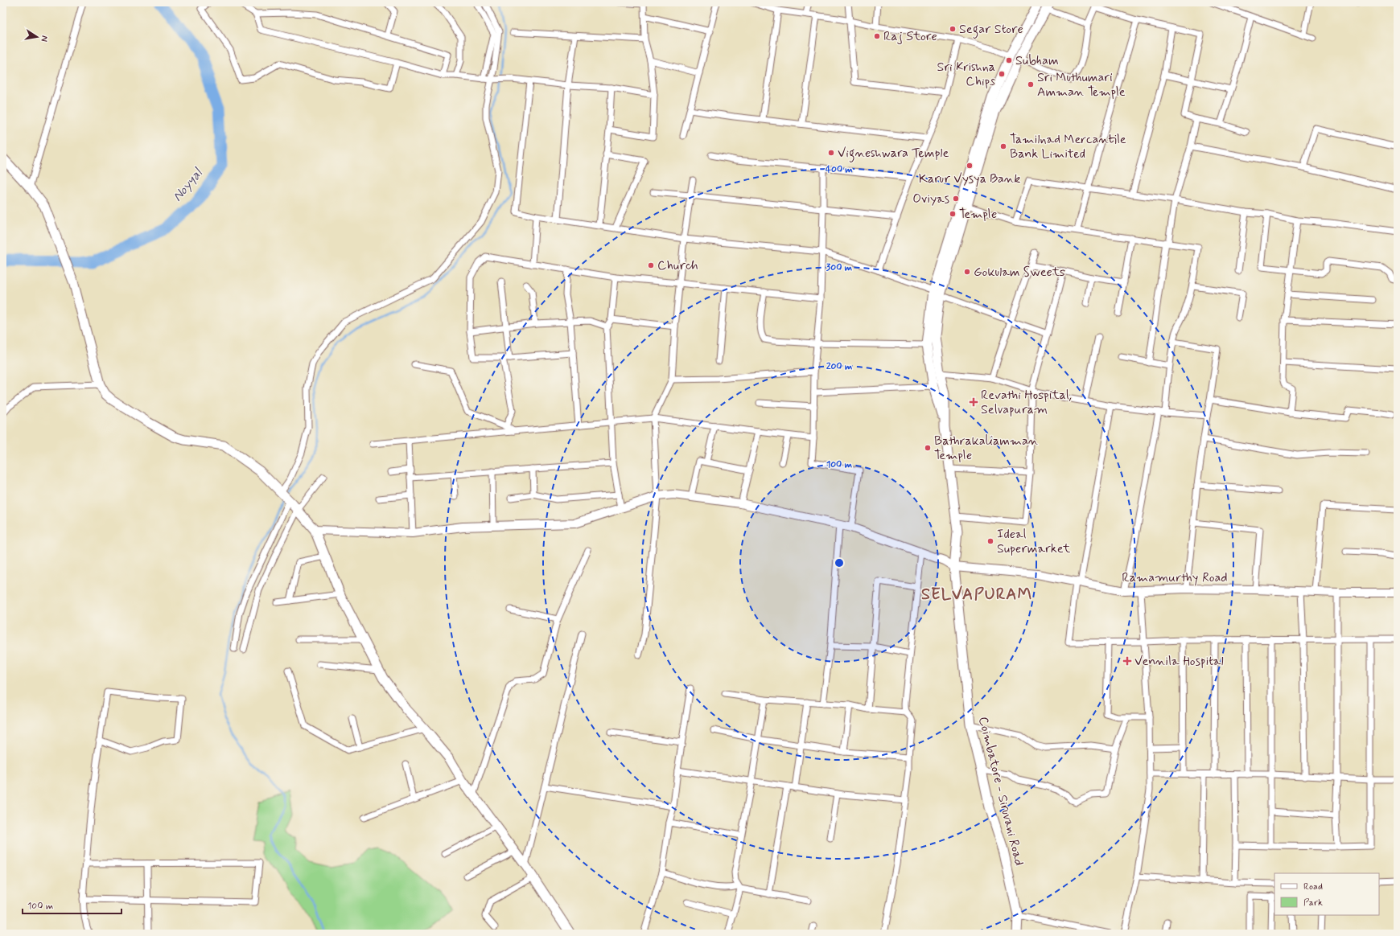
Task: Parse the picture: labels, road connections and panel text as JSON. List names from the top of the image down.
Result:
{
  "streets": {
    "main road": ["Ramamurthy Road", "Coimbatore - Siruvani Road"]
  },
  "crossings": [
    ["Ramamurthy Road", "Coimbatore - Siruvani Road"]
  ],
  "districts": ["SELVAPURAM"],
  "water": ["Noyyal"],
  "places": {
    "other": [
      "Segar Store",
      "Raj Store",
      "Subham",
      "Sri Krishna Chips",
      "Sri Muthumari Amman Temple",
      "Tamilnad Mercantile Bank Limited",
      "Vigneshwara Temple",
      "Karur Vysya Bank",
      "Oviyas",
      "Temple",
      "Church",
      "Gokulam Sweets",
      "Bathrakaliamman Temple",
      "Ideal Supermarket"
    ],
    "health": ["Revathi Hospital, Selvapuram", "Vennila Hospital"]
  },
  "legend": ["Road", "Park"],
  "scale_bar": "100 m",
  "north": "right",
  "rings": [
    "400 m",
    "300 m",
    "200 m",
    "100 m"
  ]
}
